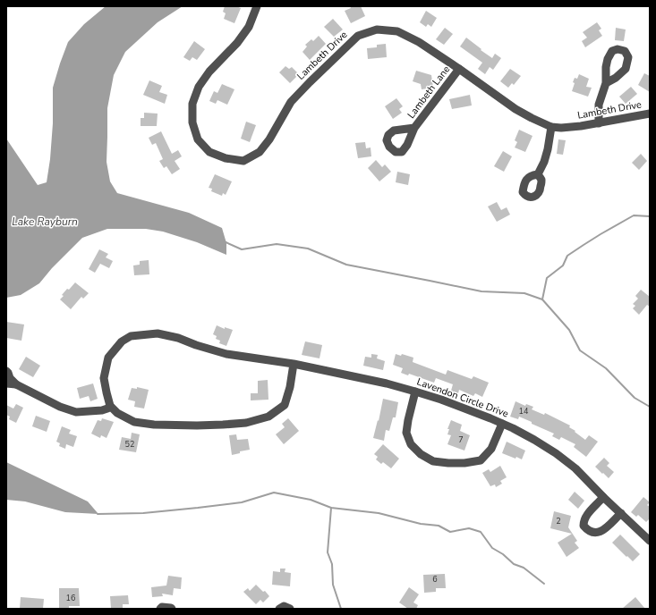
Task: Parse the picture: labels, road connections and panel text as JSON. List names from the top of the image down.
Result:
{
  "streets": {
    "street": ["Lambeth Drive", "Lambeth Lane", "Lavendon Circle Drive"]
  },
  "crossings": [
    ["Lambeth Drive", "Lambeth Lane"]
  ],
  "water": ["Lake Rayburn"],
  "house_numbers": [
    "14",
    "7",
    "52",
    "2",
    "6",
    "16"
  ]
}
